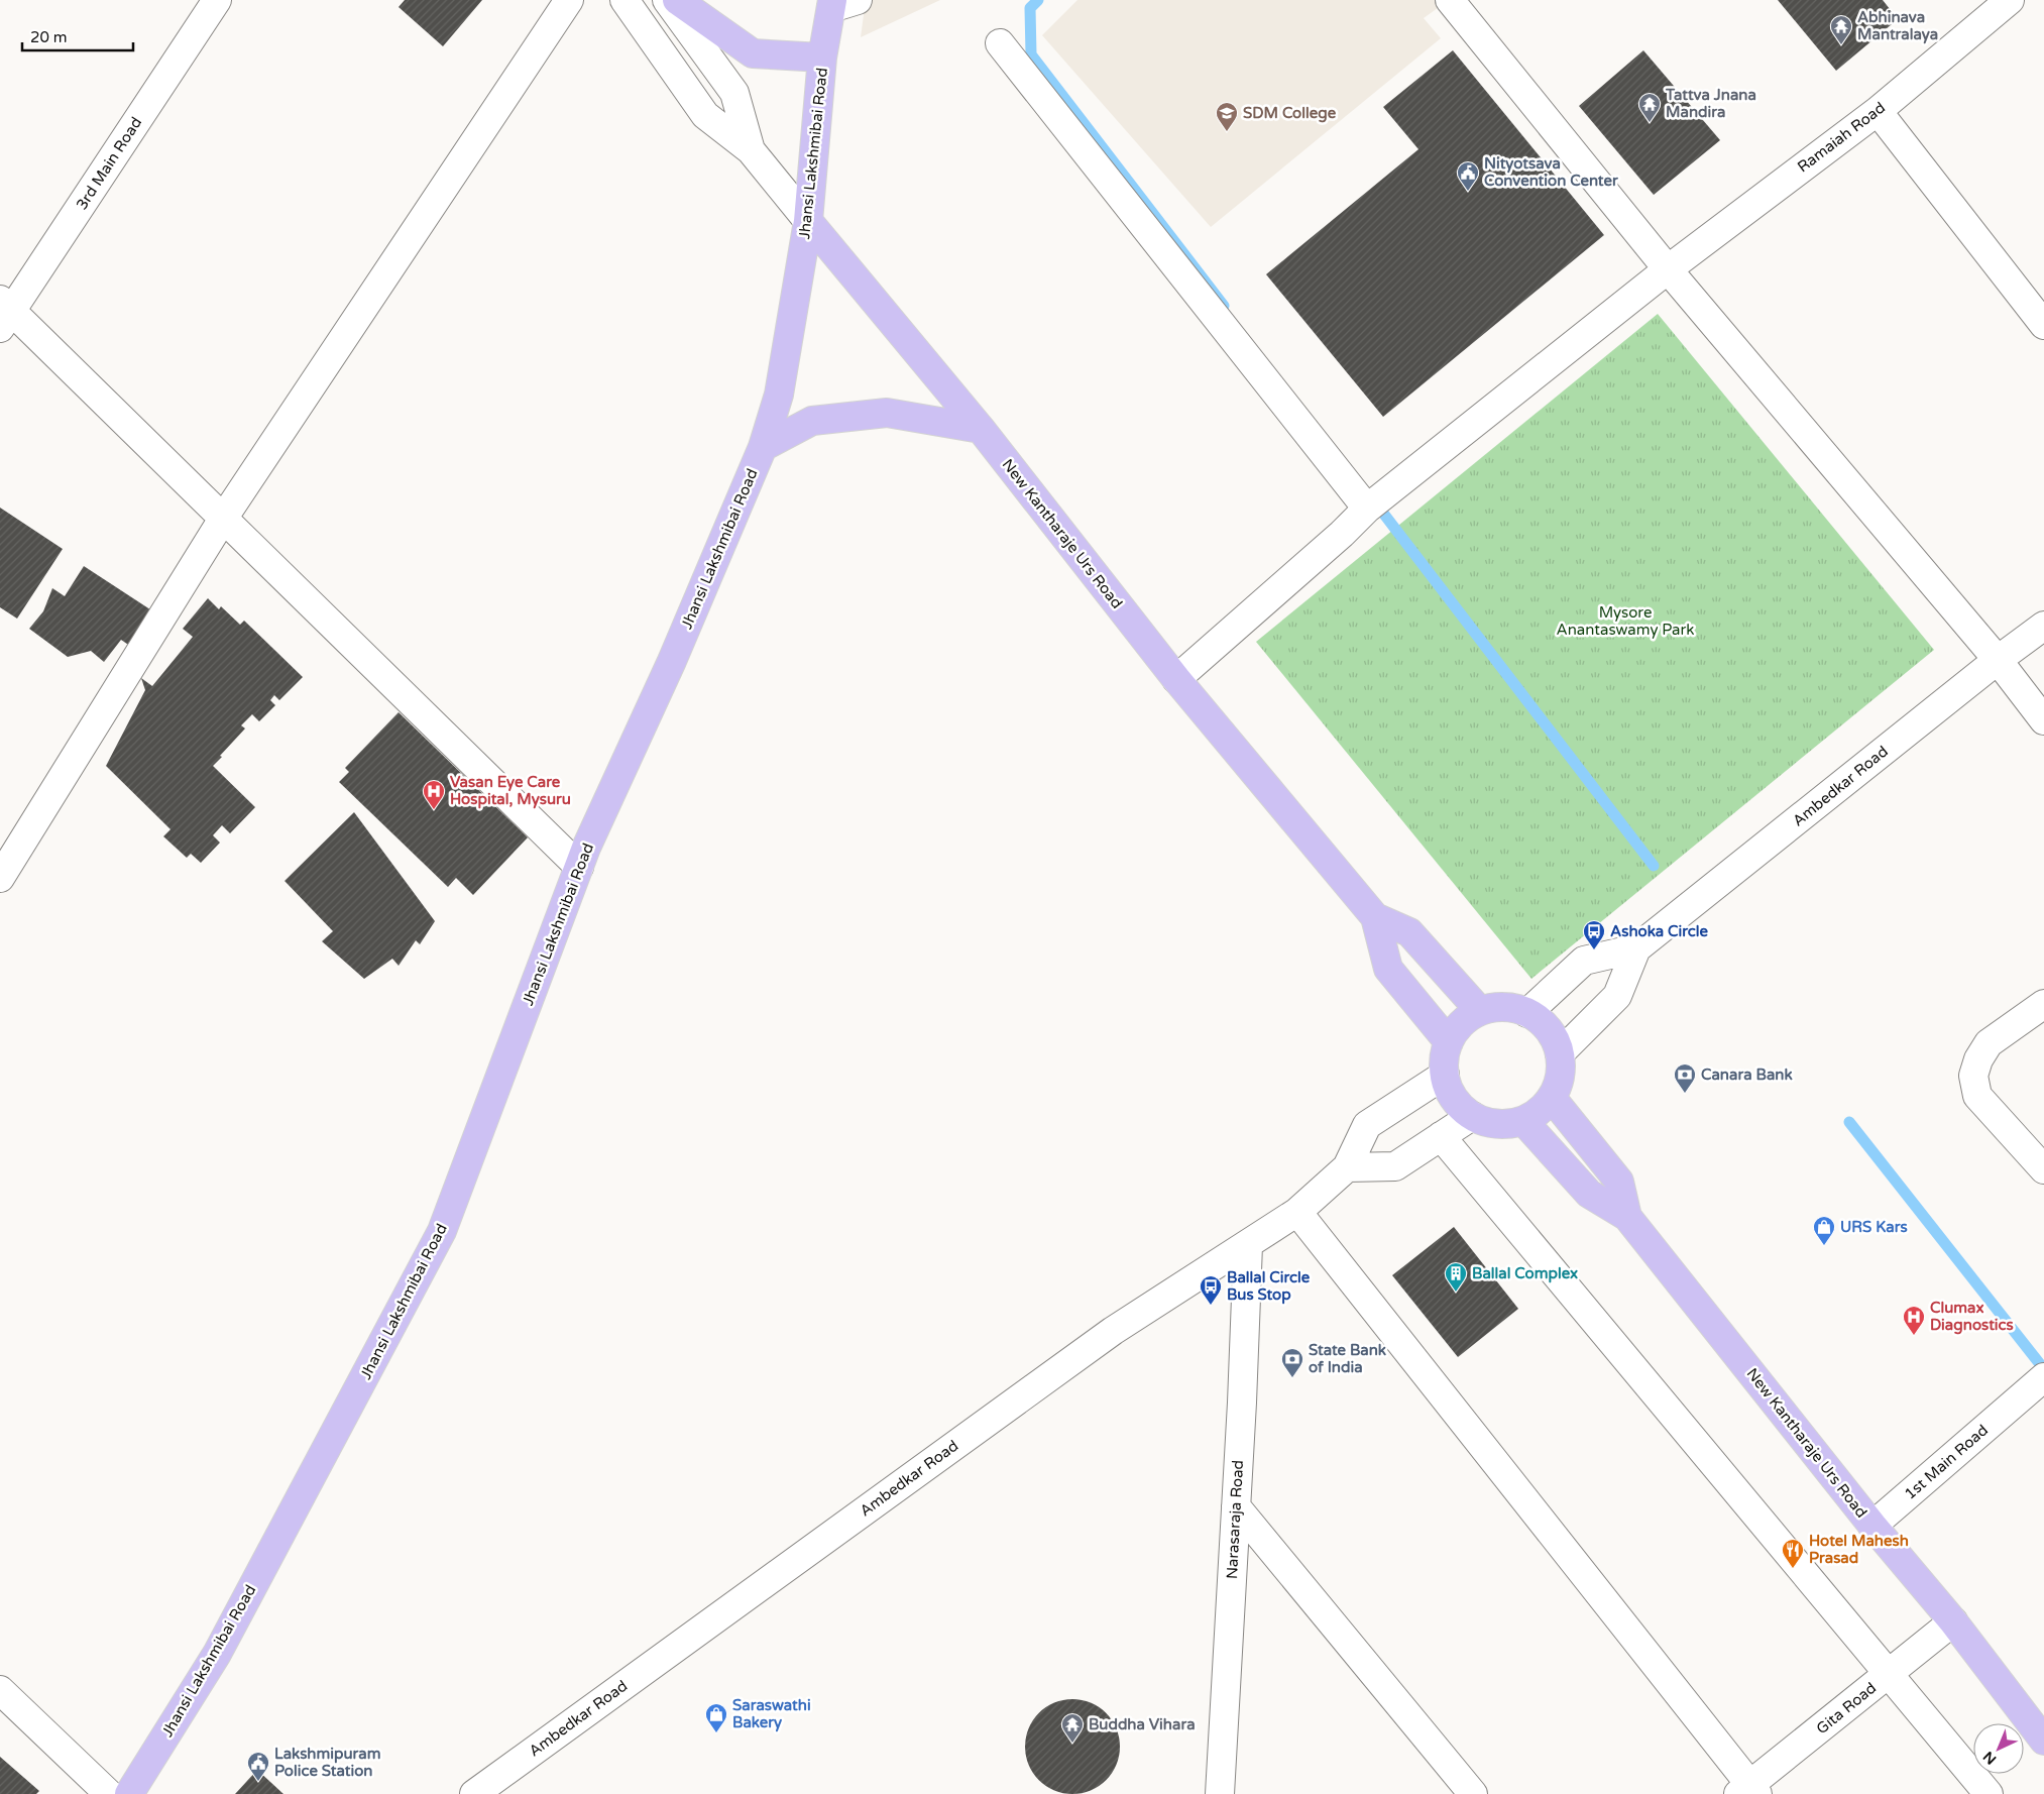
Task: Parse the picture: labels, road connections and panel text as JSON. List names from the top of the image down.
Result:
{
  "streets": {
    "main road": ["Jhansi Lakshmibai Road", "New Kantharaje Urs Road"],
    "street": [
      "Ramaiah Road",
      "3rd Main Road",
      "Ambedkar Road",
      "1st Main Road",
      "Narasaraja Road",
      "Gita Road"
    ]
  },
  "crossings": [
    ["Ramaiah Road", "New Kantharaje Urs Road"],
    ["Jhansi Lakshmibai Road", "New Kantharaje Urs Road"],
    ["New Kantharaje Urs Road", "Ambedkar Road"],
    ["New Kantharaje Urs Road", "1st Main Road"],
    ["New Kantharaje Urs Road", "Gita Road"],
    ["Ambedkar Road", "Narasaraja Road"]
  ],
  "parks": ["Mysore Anantaswamy Park"],
  "places": {
    "temple": ["Abhinava Mantralaya", "Tattva Jnana Mandira", "Buddha Vihara"],
    "school or university": ["SDM College"],
    "public building": ["Nityotsava Convention Center", "Lakshmipuram Police Station"],
    "hospital": ["Vasan Eye Care Hospital, Mysuru", "Clumax Diagnostics"],
    "bus stop": ["Ashoka Circle", "Ballal Circle Bus Stop"],
    "bank": ["Canara Bank", "State Bank of India"],
    "shop": ["URS Kars", "Saraswathi Bakery"],
    "building": ["Ballal Complex"],
    "restaurant": ["Hotel Mahesh Prasad"]
  },
  "scale_bar": "20 m",
  "north": "bottom left"
}
